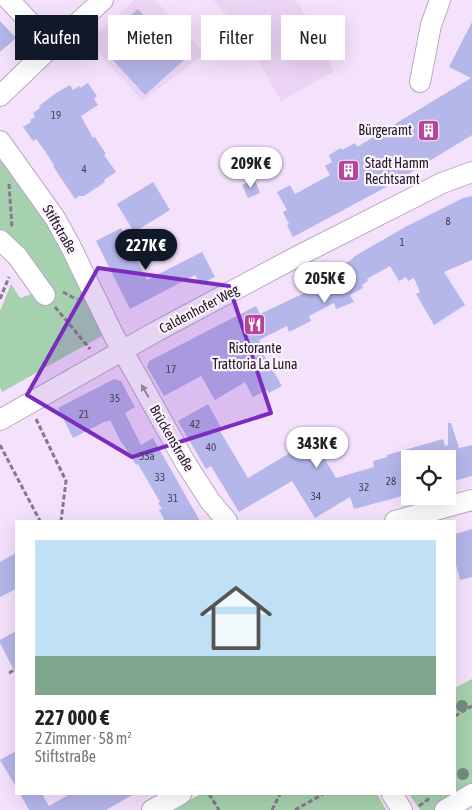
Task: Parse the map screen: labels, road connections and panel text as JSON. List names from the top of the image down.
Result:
{
  "streets": {
    "street": ["Stiftstraße", "Caldenhofer Weg", "Brückenstraße"]
  },
  "crossings": [
    ["Stiftstraße", "Caldenhofer Weg"],
    ["Stiftstraße", "Brückenstraße"],
    ["Caldenhofer Weg", "Brückenstraße"]
  ],
  "one_way": ["Brückenstraße"],
  "places": {
    "building": ["Bürgeramt", "Stadt Hamm Rechtsamt"],
    "restaurant": ["Ristorante Trattoria La Luna"]
  },
  "house_numbers": [
    "19",
    "4",
    "8",
    "1",
    "17",
    "35",
    "21",
    "42",
    "40",
    "33a",
    "33",
    "28",
    "32",
    "34",
    "31"
  ],
  "page": {
    "chip": [
      "Kaufen",
      "Mieten",
      "Filter",
      "Neu"
    ],
    "price": [
      "209K €",
      "227K €",
      "205K €",
      "343K €"
    ],
    "list": [
      {
        "name": "227 000 €",
        "note": "2 Zimmer · 58 m² · Stiftstraße"
      }
    ]
  }
}
